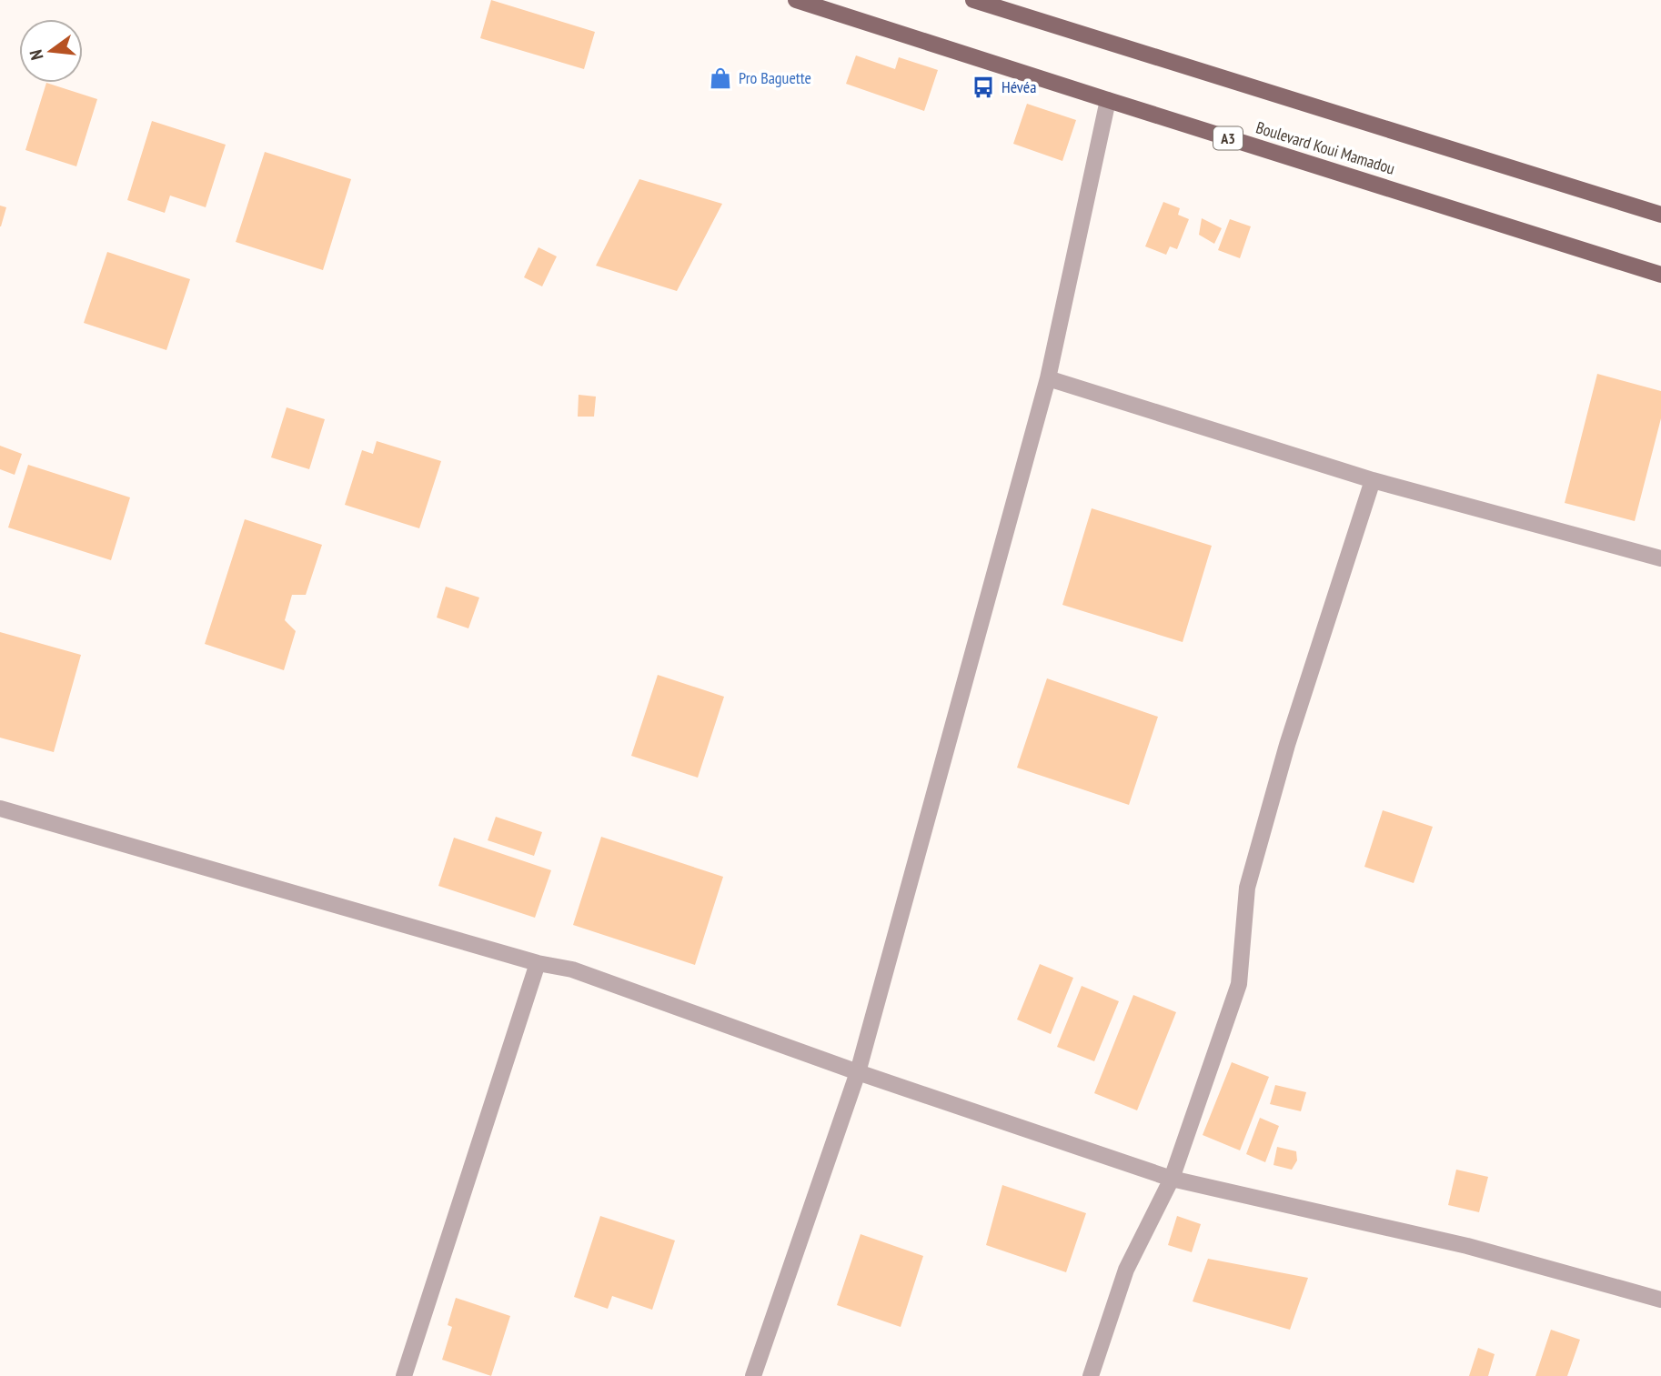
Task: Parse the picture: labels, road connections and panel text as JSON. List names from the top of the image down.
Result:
{
  "streets": {
    "main road": ["A3", "Boulevard Koui Mamadou"]
  },
  "places": {
    "shop": ["Pro Baguette"],
    "bus stop": ["Hévéa"]
  },
  "north": "left"
}
